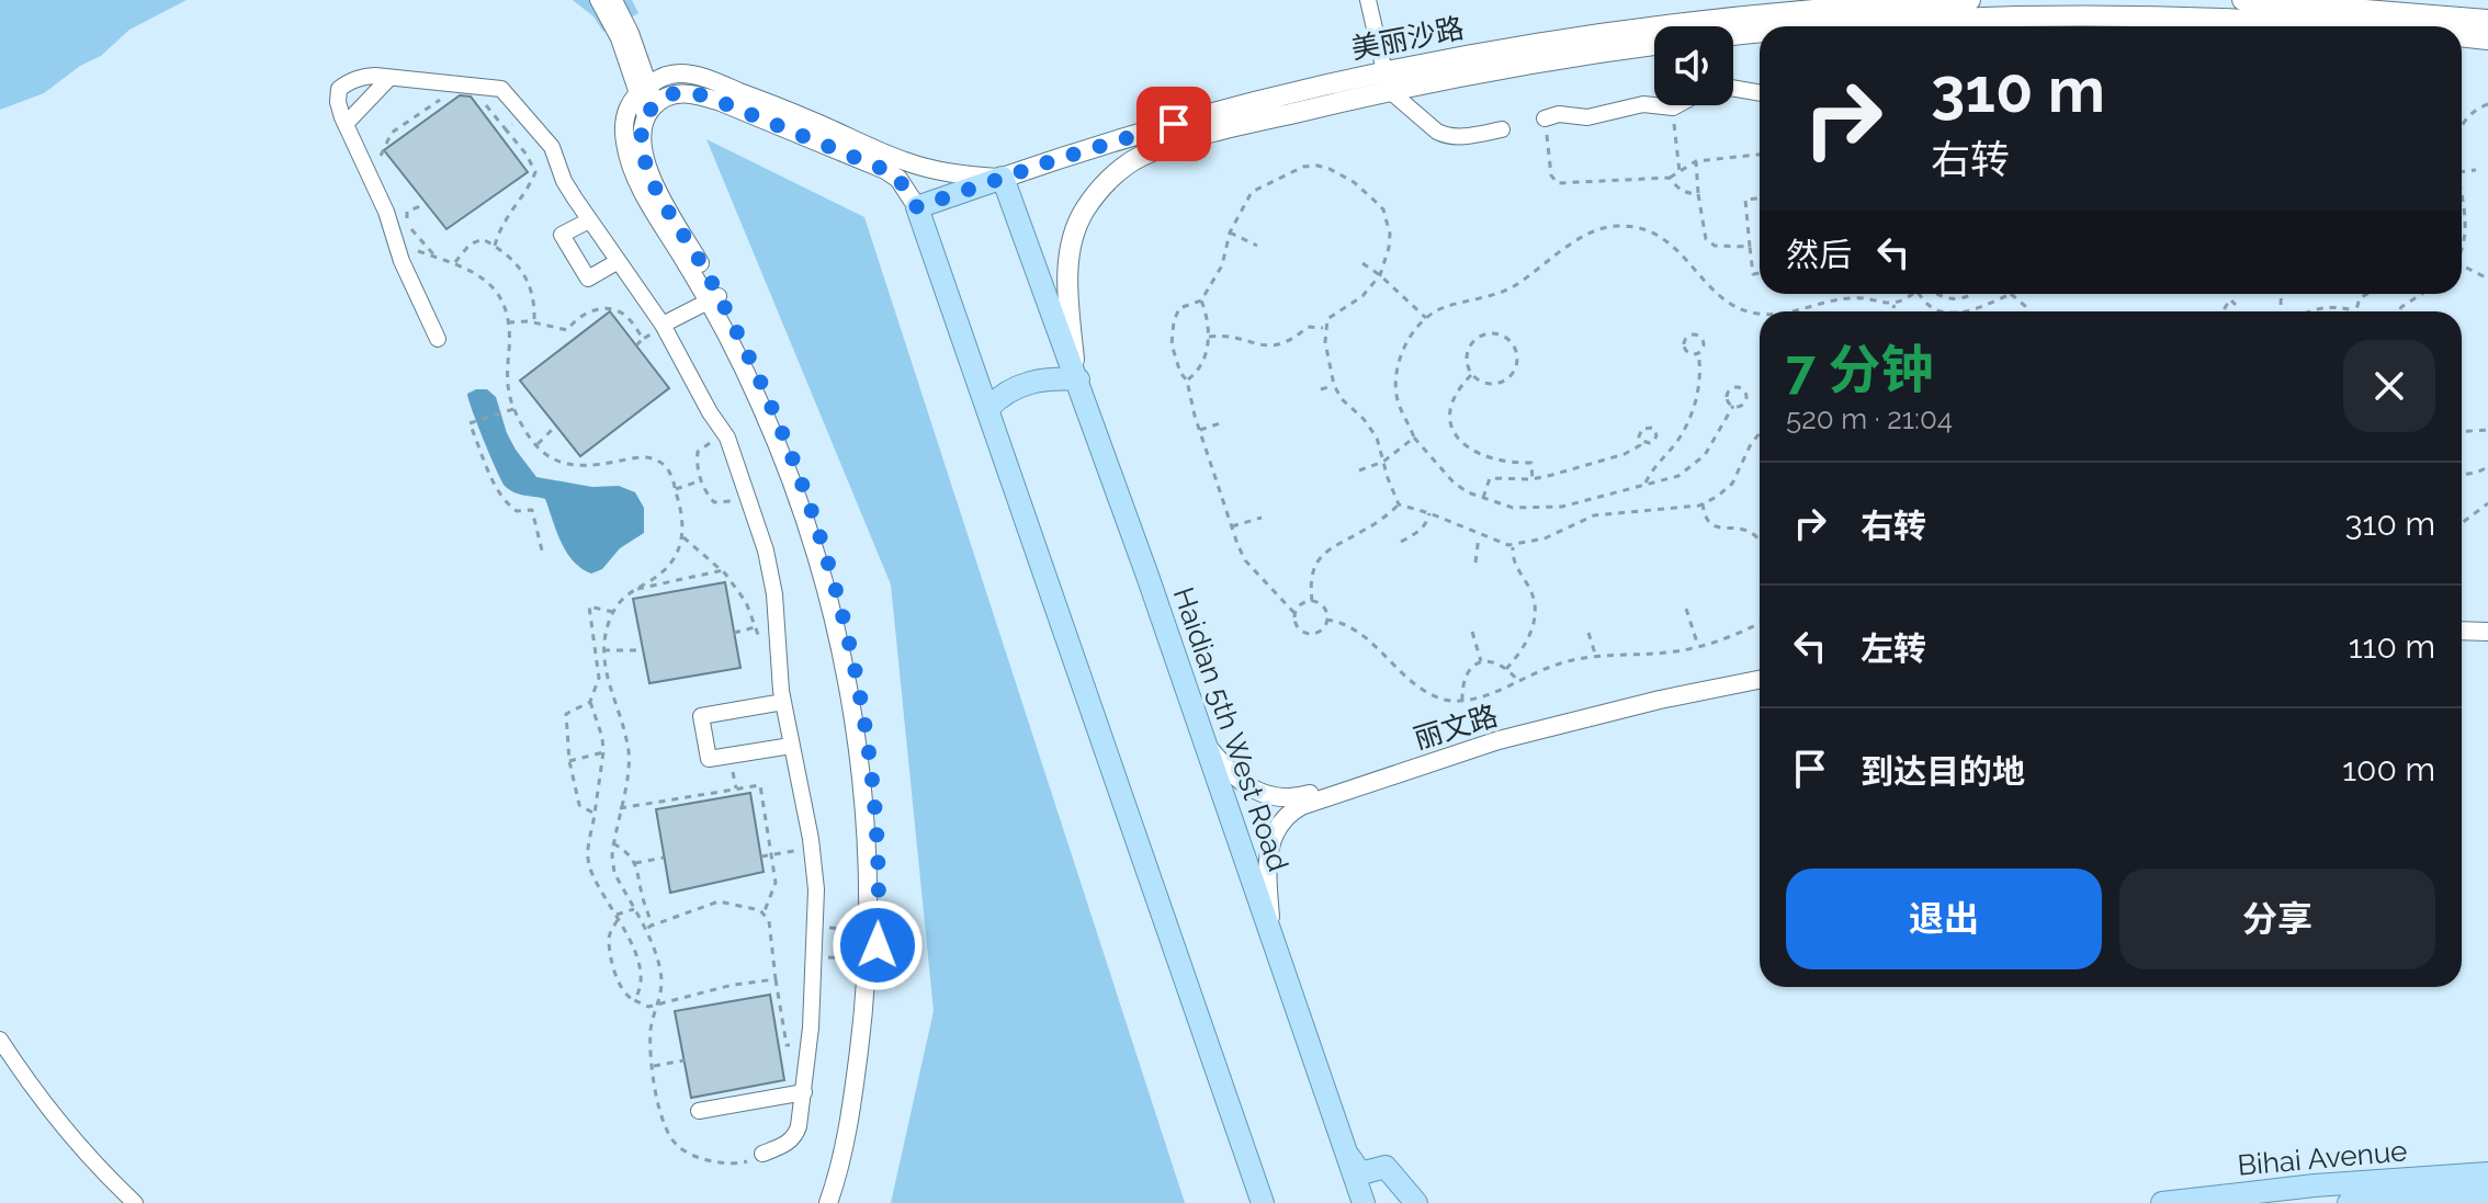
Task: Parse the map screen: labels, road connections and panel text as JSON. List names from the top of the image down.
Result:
{
  "streets": {
    "main road": ["美丽沙路", "Haidian 5th West Road", "Bihai Avenue"],
    "street": ["丽文路"]
  },
  "crossings": [
    ["丽文路", "Haidian 5th West Road"]
  ],
  "page": {
    "turn": ["310 m", "右转"],
    "then": "然后",
    "heading": ["7 分钟", "520 m · 21:04"],
    "list": [
      {
        "name": "右转",
        "value": "310 m"
      },
      {
        "name": "左转",
        "value": "110 m"
      },
      {
        "name": "到达目的地",
        "value": "100 m"
      }
    ],
    "buttons": ["退出", "分享"]
  }
}
